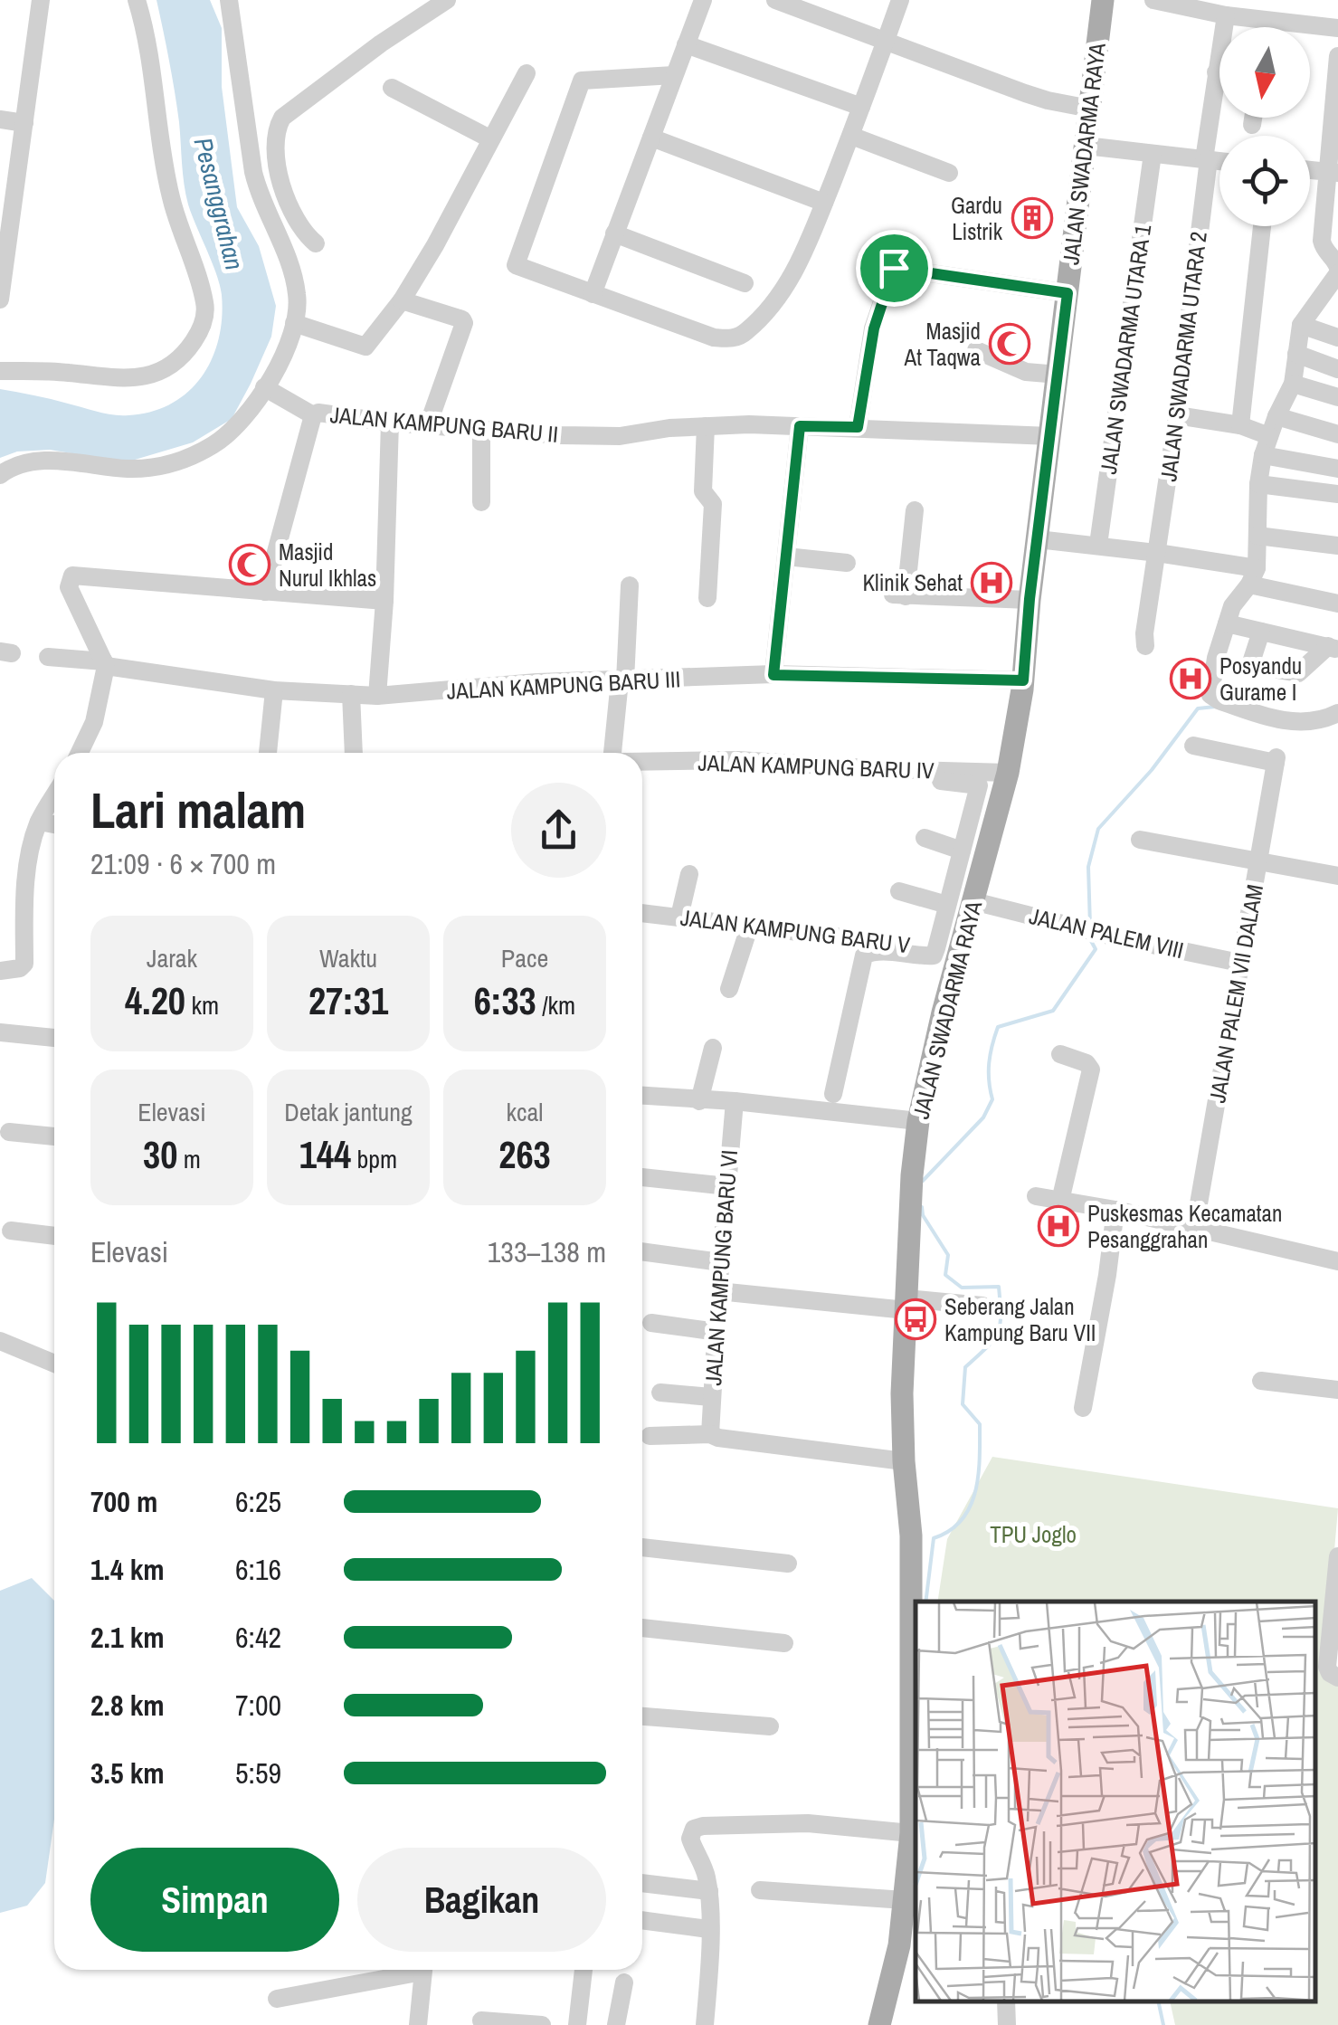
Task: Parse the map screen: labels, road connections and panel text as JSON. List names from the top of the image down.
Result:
{
  "streets": {
    "main road": ["JALAN SWADARMA RAYA"],
    "street": [
      "JALAN SWADARMA UTARA 1",
      "JALAN SWADARMA UTARA 2",
      "JALAN KAMPUNG BARU II",
      "JALAN KAMPUNG BARU III",
      "JALAN KAMPUNG BARU IV",
      "JALAN KAMPUNG BARU V",
      "JALAN PALEM VIII",
      "JALAN PALEM VII DALAM",
      "JALAN KAMPUNG BARU VI"
    ]
  },
  "crossings": [
    ["JALAN SWADARMA RAYA", "JALAN KAMPUNG BARU II"],
    ["JALAN SWADARMA RAYA", "JALAN KAMPUNG BARU III"],
    ["JALAN SWADARMA RAYA", "JALAN KAMPUNG BARU IV"],
    ["JALAN SWADARMA RAYA", "JALAN KAMPUNG BARU V"],
    ["JALAN SWADARMA RAYA", "JALAN PALEM VIII"],
    ["JALAN PALEM VIII", "JALAN PALEM VII DALAM"]
  ],
  "water": ["Pesanggrahan"],
  "parks": ["TPU Joglo"],
  "places": {
    "building": ["Gardu Listrik"],
    "mosque": ["Masjid At Taqwa", "Masjid Nurul Ikhlas"],
    "hospital": ["Klinik Sehat", "Posyandu Gurame I", "Puskesmas Kecamatan Pesanggrahan"],
    "bus stop": ["Seberang Jalan Kampung Baru VII"]
  },
  "north": "bottom",
  "page": {
    "heading": ["Lari malam", "21:09 · 6 × 700 m"],
    "stats": [
      ["Jarak", "4.20 km"],
      ["Waktu", "27:31"],
      ["Pace", "6:33 /km"],
      ["Elevasi", "30 m"],
      ["Detak jantung", "144 bpm"],
      ["kcal", "263"]
    ],
    "chart": ["Elevasi", "133–138 m"],
    "list": [
      {
        "name": "700 m",
        "note": "6:25"
      },
      {
        "name": "1.4 km",
        "note": "6:16"
      },
      {
        "name": "2.1 km",
        "note": "6:42"
      },
      {
        "name": "2.8 km",
        "note": "7:00"
      },
      {
        "name": "3.5 km",
        "note": "5:59"
      }
    ],
    "buttons": ["Simpan", "Bagikan"]
  }
}
